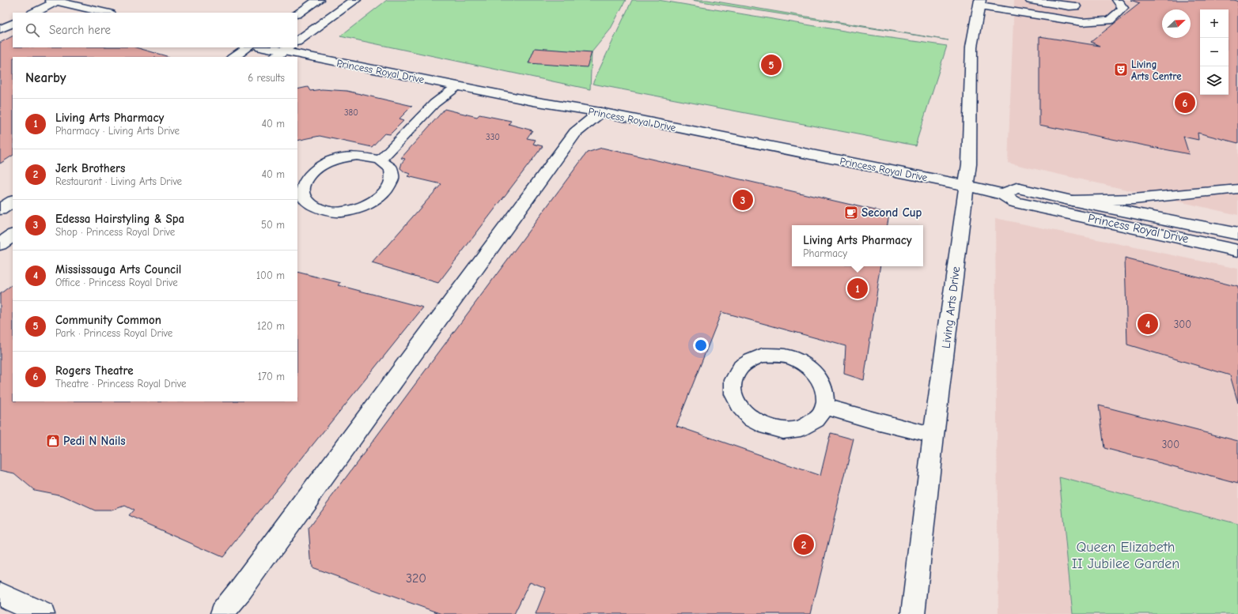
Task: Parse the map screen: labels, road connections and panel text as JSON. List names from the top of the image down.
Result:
{
  "streets": {
    "street": ["Princess Royal Drive", "Living Arts Drive"]
  },
  "crossings": [
    ["Princess Royal Drive", "Living Arts Drive"]
  ],
  "parks": ["Queen Elizabeth II Jubilee Garden"],
  "places": {
    "theatre": ["Living Arts Centre"],
    "cafe": ["Second Cup"],
    "shop": ["Pedi N Nails"]
  },
  "house_numbers": [
    "380",
    "330",
    "300",
    "300",
    "320"
  ],
  "north": "top right",
  "page": {
    "map_buttons": ["+", "−"],
    "search": "Search here",
    "pins": [
      "5",
      "6",
      "3",
      "1",
      "4",
      "2"
    ],
    "heading": ["Nearby", "6 results"],
    "list": [
      {
        "mark": "1",
        "name": "Living Arts Pharmacy",
        "note": "Pharmacy · Living Arts Drive",
        "value": "40 m"
      },
      {
        "mark": "2",
        "name": "Jerk Brothers",
        "note": "Restaurant · Living Arts Drive",
        "value": "40 m"
      },
      {
        "mark": "3",
        "name": "Edessa Hairstyling & Spa",
        "note": "Shop · Princess Royal Drive",
        "value": "50 m"
      },
      {
        "mark": "4",
        "name": "Mississauga Arts Council",
        "note": "Office · Princess Royal Drive",
        "value": "100 m"
      },
      {
        "mark": "5",
        "name": "Community Common",
        "note": "Park · Princess Royal Drive",
        "value": "120 m"
      },
      {
        "mark": "6",
        "name": "Rogers Theatre",
        "note": "Theatre · Princess Royal Drive",
        "value": "170 m"
      }
    ],
    "popup": ["Living Arts Pharmacy", "Pharmacy"]
  }
}
